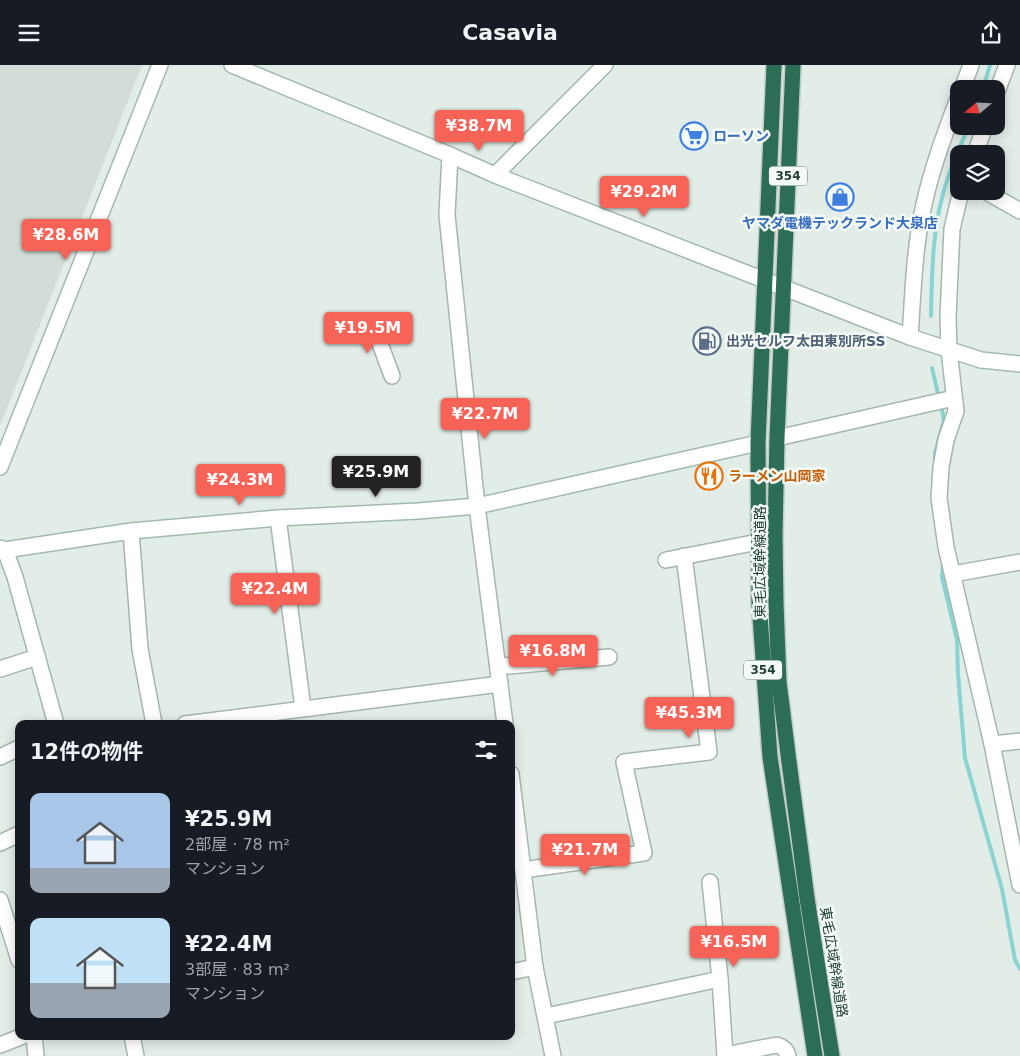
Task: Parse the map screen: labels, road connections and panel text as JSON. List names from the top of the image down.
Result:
{
  "streets": {
    "highway": ["354", "東毛広域幹線道路"]
  },
  "places": {
    "supermarket": ["ローソン"],
    "shop": ["ヤマダ電機テックランド大泉店"],
    "fuel station": ["出光セルフ太田東別所SS"],
    "restaurant": ["ラーメン山岡家"]
  },
  "north": "left",
  "page": {
    "header": "Casavia",
    "price": [
      "¥38.7M",
      "¥29.2M",
      "¥28.6M",
      "¥19.5M",
      "¥22.7M",
      "¥25.9M",
      "¥24.3M",
      "¥22.4M",
      "¥16.8M",
      "¥45.3M",
      "¥21.7M",
      "¥16.5M"
    ],
    "heading": "12件の物件",
    "list": [
      {
        "name": "¥25.9M",
        "note": "2部屋 · 78 m² · マンション"
      },
      {
        "name": "¥22.4M",
        "note": "3部屋 · 83 m² · マンション"
      }
    ]
  }
}
